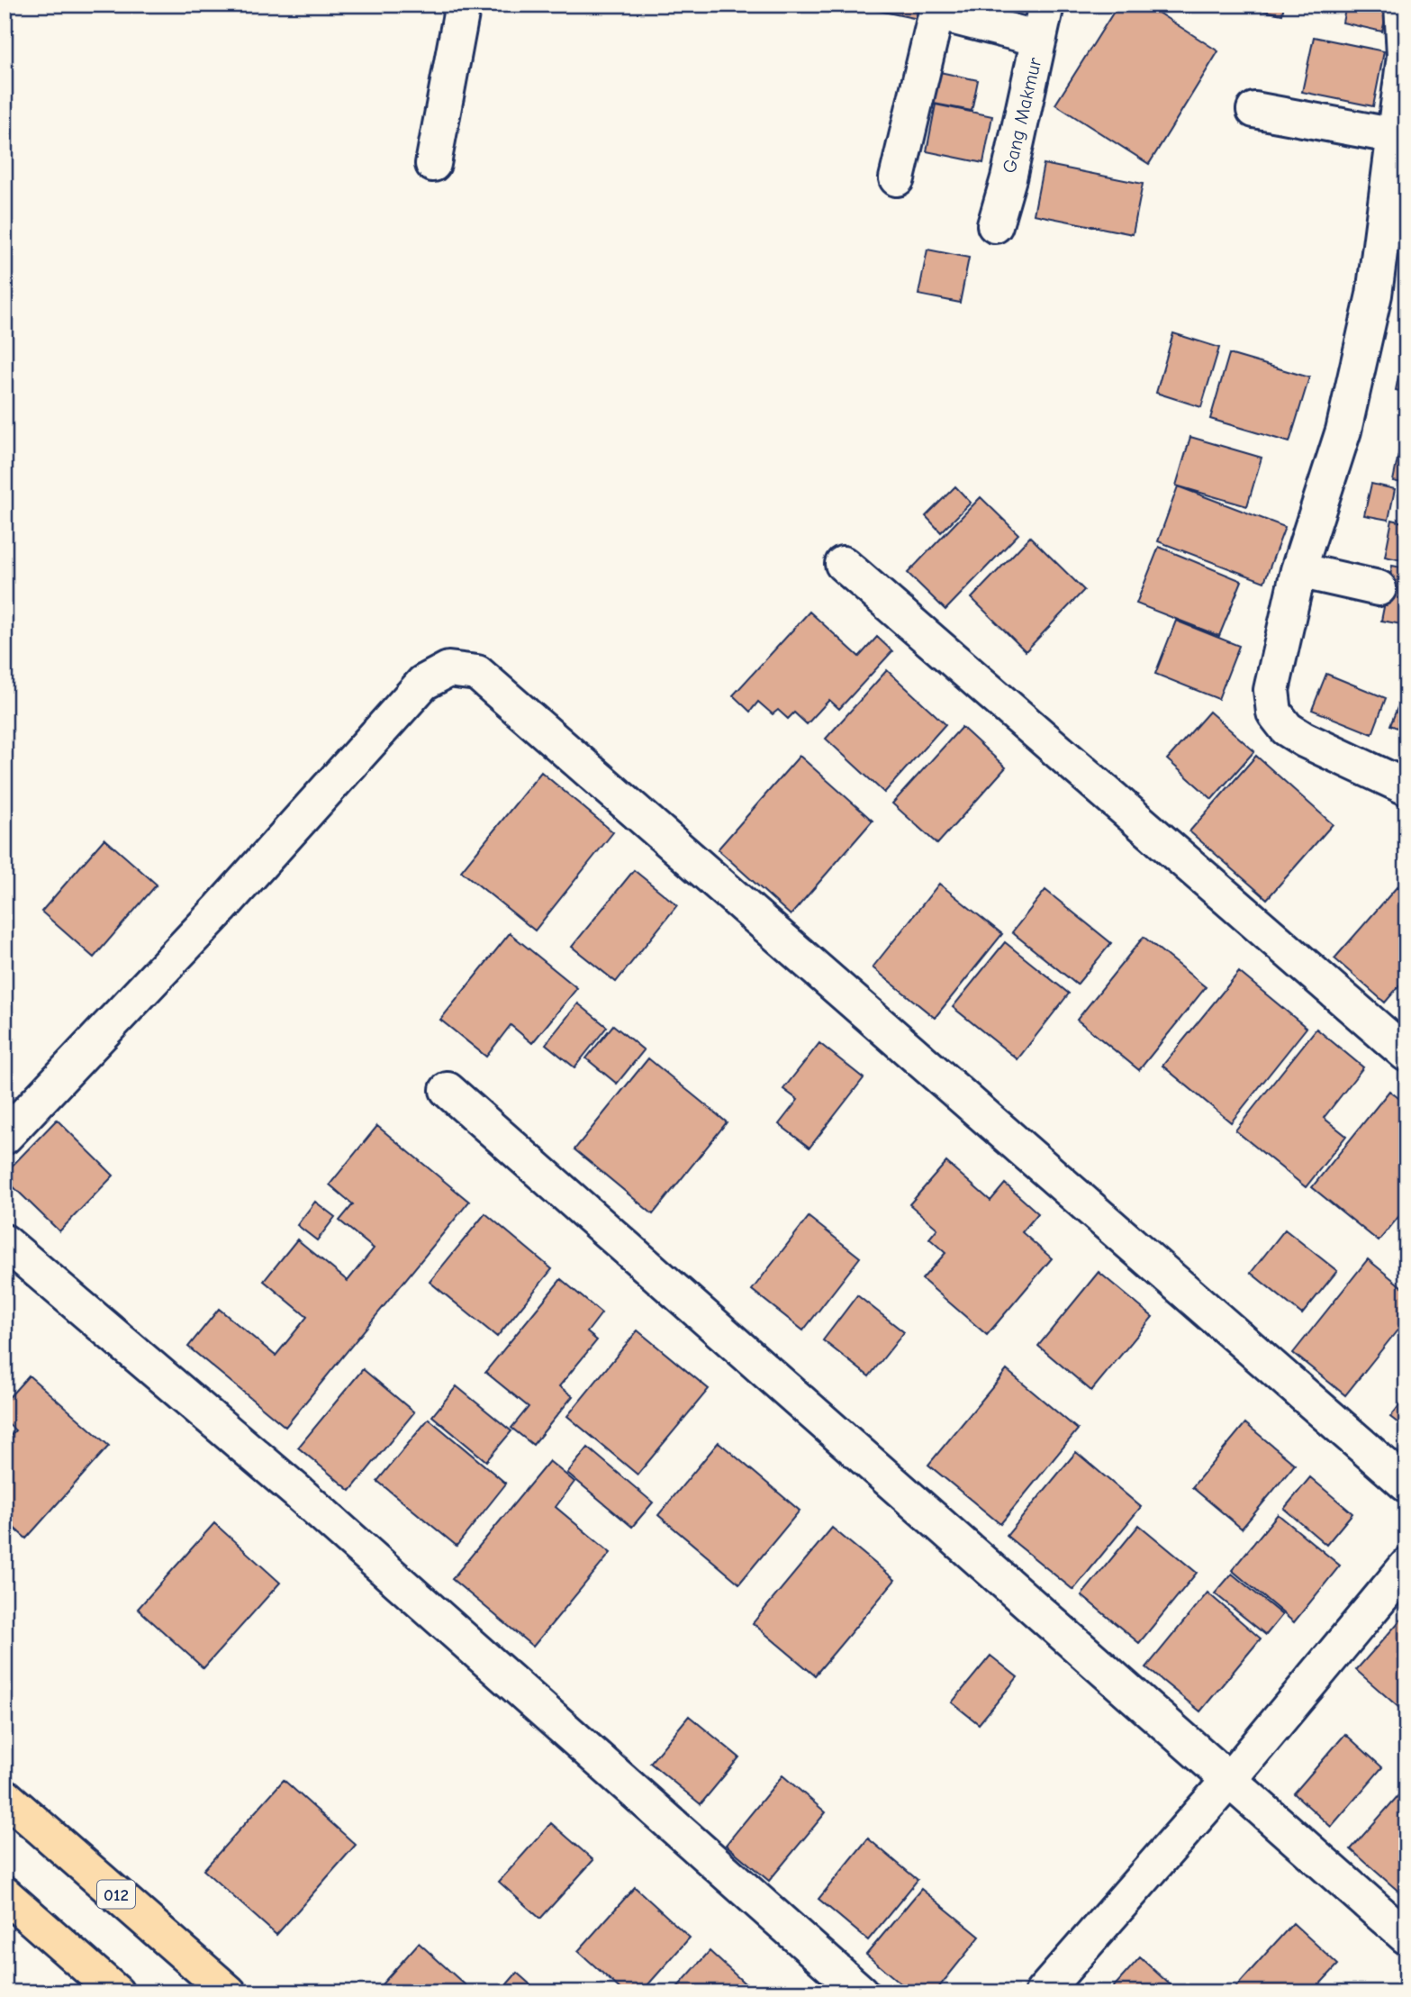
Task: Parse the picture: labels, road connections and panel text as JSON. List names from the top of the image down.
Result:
{
  "streets": {
    "main road": ["012"],
    "street": ["Gang Makmur"]
  }
}
